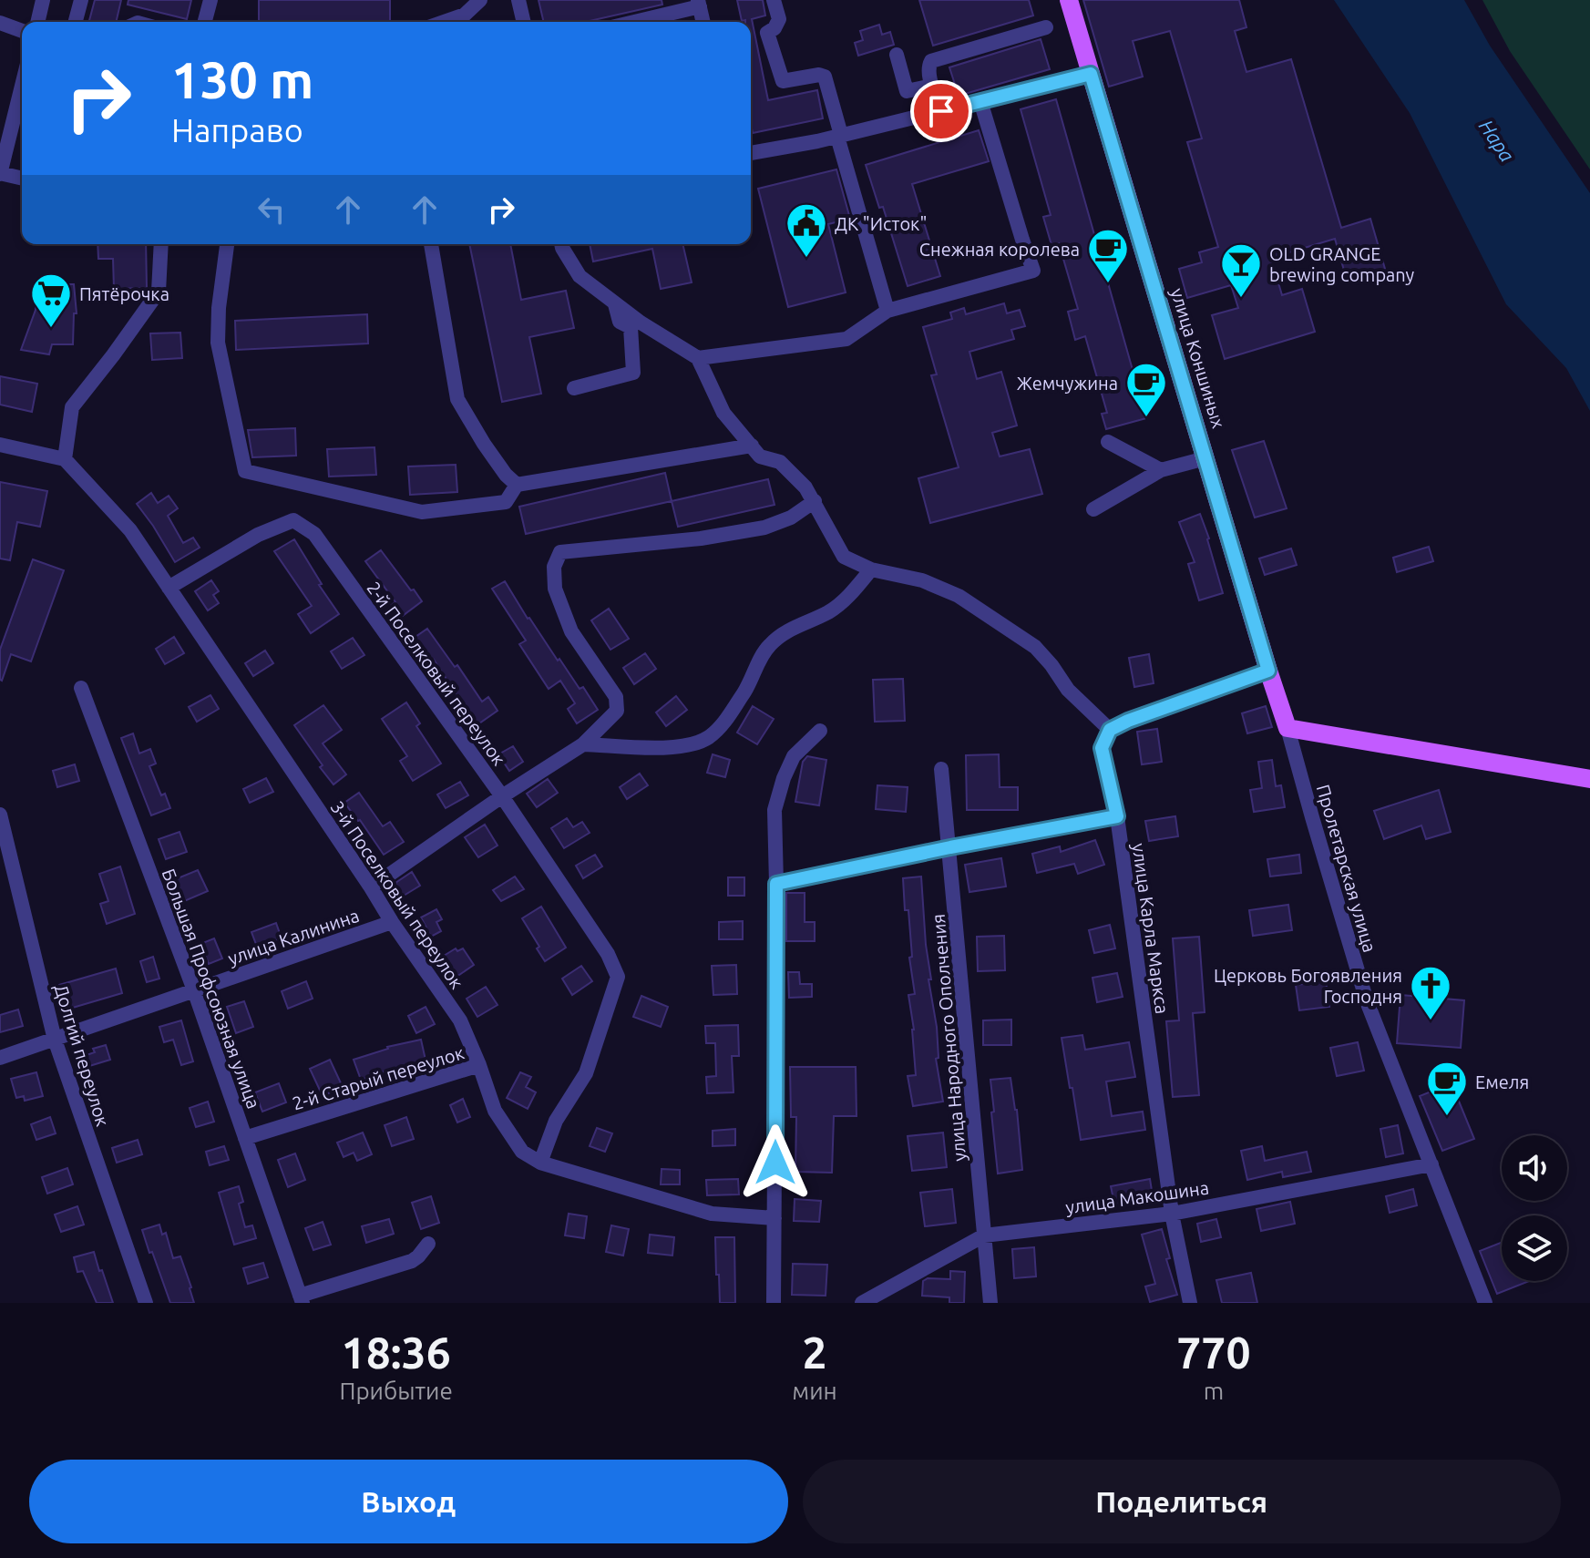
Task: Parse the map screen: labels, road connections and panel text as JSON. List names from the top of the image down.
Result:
{
  "streets": {
    "main road": ["улица Коншиных"],
    "street": [
      "2-й Поселковый переулок",
      "Пролетарская улица",
      "3-й Поселковый переулок",
      "улица Карла Маркса",
      "улица Калинина",
      "Большая Профсоюзная улица",
      "улица Народного Ополчения",
      "Долгий переулок",
      "2-й Старый переулок",
      "улица Макошина"
    ]
  },
  "crossings": [
    ["улица Коншиных", "Пролетарская улица"],
    ["2-й Поселковый переулок", "3-й Поселковый переулок"],
    ["2-й Поселковый переулок", "улица Калинина"],
    ["Пролетарская улица", "улица Макошина"],
    ["3-й Поселковый переулок", "улица Калинина"],
    ["3-й Поселковый переулок", "2-й Старый переулок"],
    ["улица Карла Маркса", "улица Макошина"],
    ["улица Калинина", "Большая Профсоюзная улица"],
    ["улица Калинина", "Долгий переулок"],
    ["Большая Профсоюзная улица", "2-й Старый переулок"],
    ["улица Народного Ополчения", "улица Макошина"]
  ],
  "water": ["Нара"],
  "places": {
    "public building": ["ДК \"Исток\""],
    "cafe": ["Снежная королева", "Жемчужина", "Емеля"],
    "bar": ["OLD GRANGE brewing company"],
    "supermarket": ["Пятёрочка"],
    "church": ["Церковь Богоявления Господня"]
  },
  "page": {
    "turn": ["130 m", "Направо"],
    "eta": [
      "18:36",
      "Прибытие",
      "2",
      "мин",
      "770",
      "m"
    ],
    "buttons": ["Выход", "Поделиться"]
  }
}
